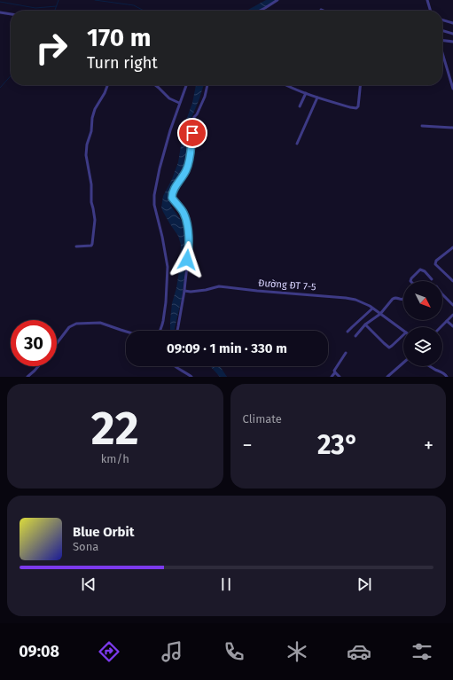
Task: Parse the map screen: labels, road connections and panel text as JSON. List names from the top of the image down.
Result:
{
  "streets": {
    "street": ["Đường ĐT 7-5"]
  },
  "north": "bottom right",
  "page": {
    "turn": ["170 m", "Turn right"],
    "limit": "30",
    "trip": "09:09 · 1 min · 330 m",
    "tile": [
      ["22", "km/h"],
      "Climate"
    ],
    "heat": ["−", "23°", "+"],
    "song": ["Blue Orbit", "Sona"],
    "tabs": "09:08"
  }
}
